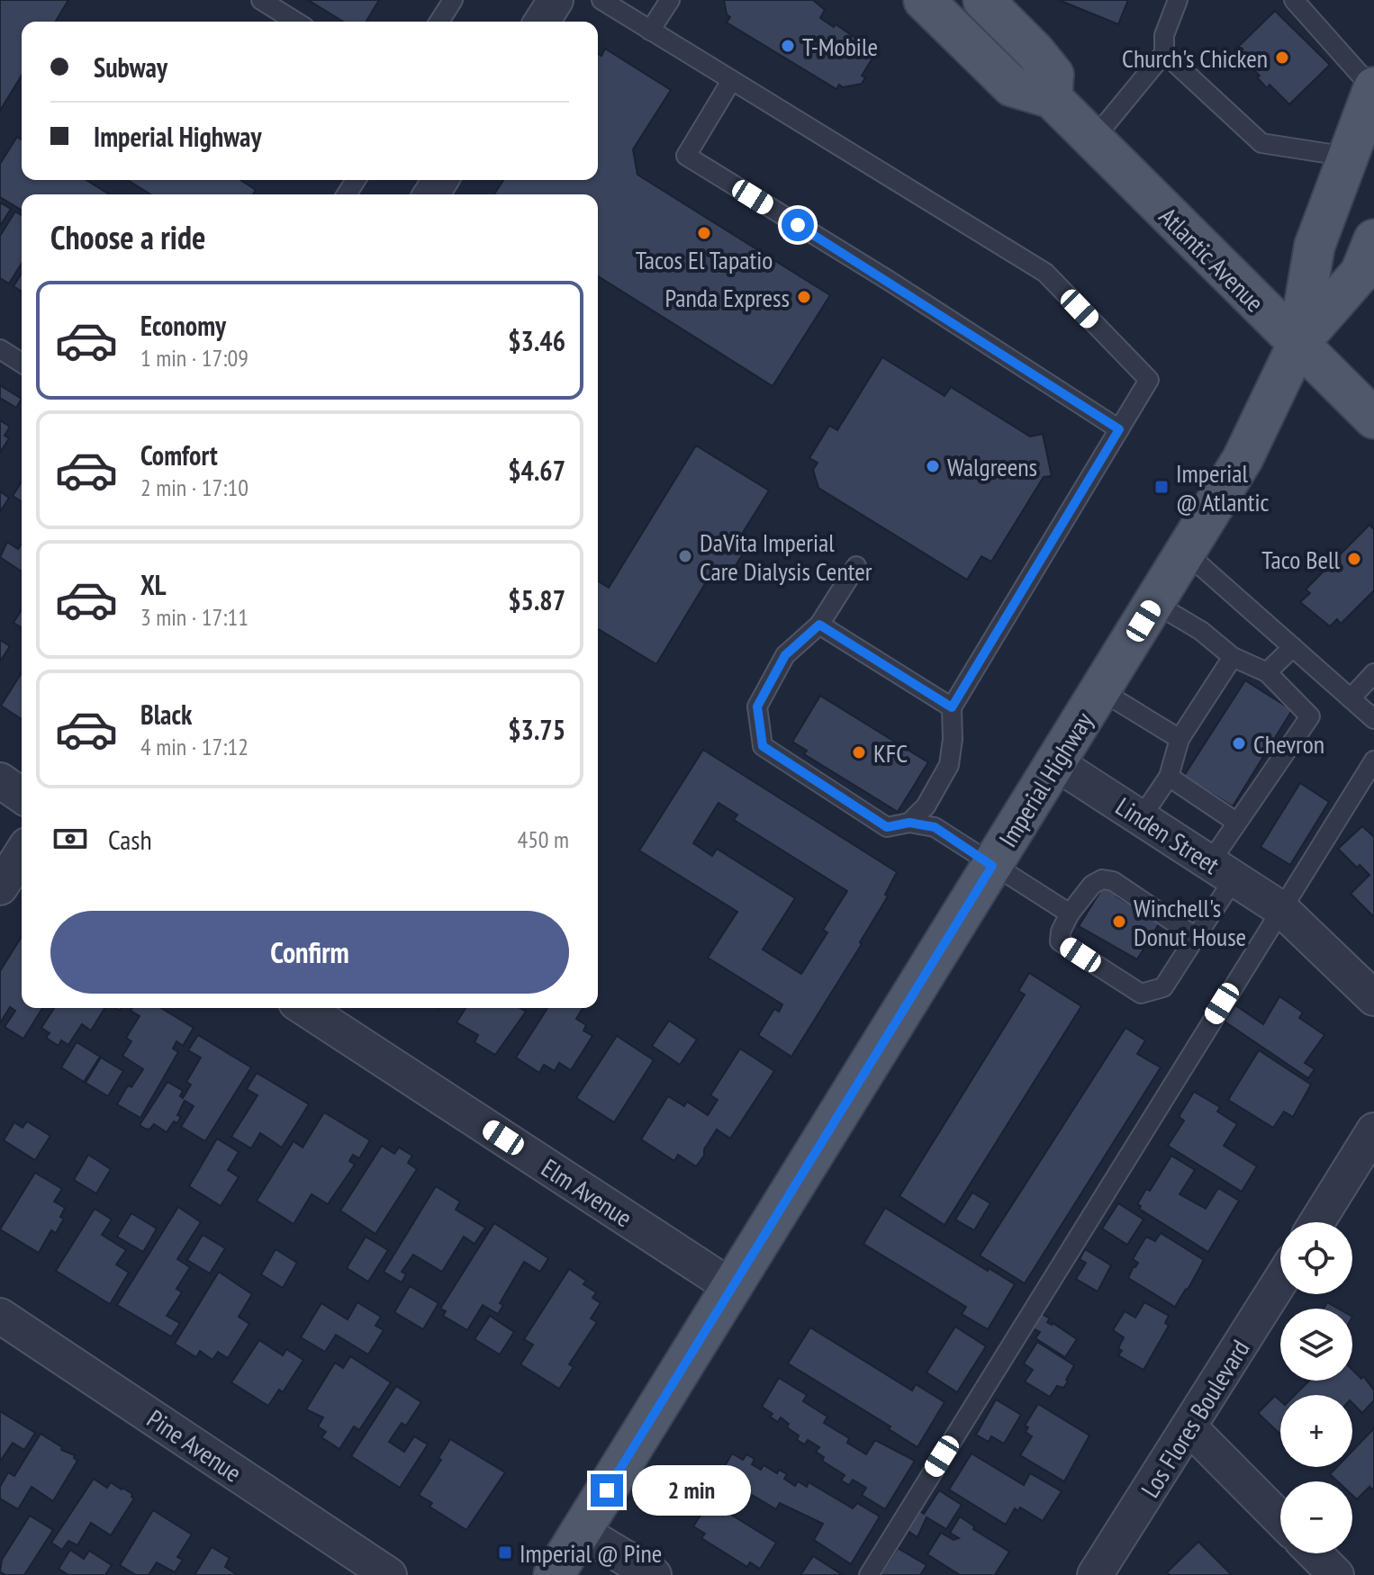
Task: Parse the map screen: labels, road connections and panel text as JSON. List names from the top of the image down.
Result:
{
  "streets": {
    "main road": ["Atlantic Avenue", "Imperial Highway"],
    "street": [
      "Linden Street",
      "Elm Avenue",
      "Los Flores Boulevard",
      "Pine Avenue"
    ]
  },
  "crossings": [
    ["Atlantic Avenue", "Imperial Highway"],
    ["Imperial Highway", "Linden Street"],
    ["Imperial Highway", "Elm Avenue"]
  ],
  "places": {
    "other": [
      "T-Mobile",
      "Church's Chicken",
      "Tacos El Tapatio",
      "Panda Express",
      "Walgreens",
      "DaVita Imperial Care Dialysis Center",
      "Taco Bell",
      "Chevron",
      "KFC",
      "Winchell's Donut House"
    ],
    "transit": ["Imperial @ Atlantic", "Imperial @ Pine"]
  },
  "page": {
    "banner": ["Subway", "Imperial Highway"],
    "heading": "Choose a ride",
    "list": [
      {
        "name": "Economy",
        "note": "1 min · 17:09",
        "value": "$3.46"
      },
      {
        "name": "Comfort",
        "note": "2 min · 17:10",
        "value": "$4.67"
      },
      {
        "name": "XL",
        "note": "3 min · 17:11",
        "value": "$5.87"
      },
      {
        "name": "Black",
        "note": "4 min · 17:12",
        "value": "$3.75"
      }
    ],
    "pay": ["Cash", "450 m"],
    "buttons": "Confirm",
    "map_buttons": ["+", "−"],
    "bubble": "2 min"
  }
}
